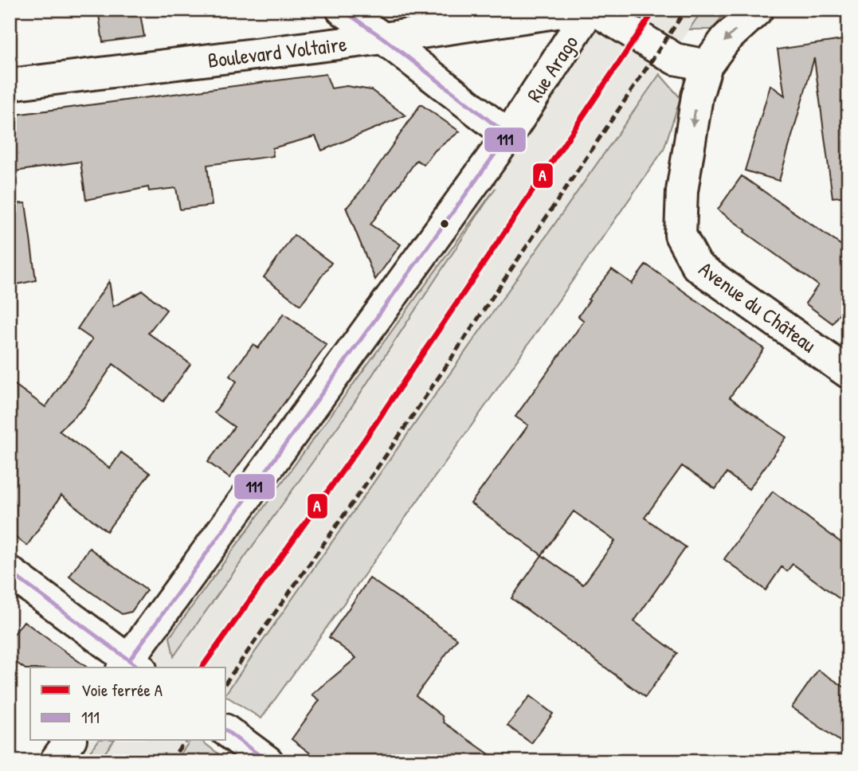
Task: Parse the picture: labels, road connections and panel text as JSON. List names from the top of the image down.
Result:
{
  "streets": {
    "street": ["Boulevard Voltaire", "Rue Arago", "Avenue du Château"]
  },
  "one_way": ["Avenue du Château"],
  "lines": ["rail line A", "transit line 111"],
  "legend": ["Voie ferrée A", "111"]
}
